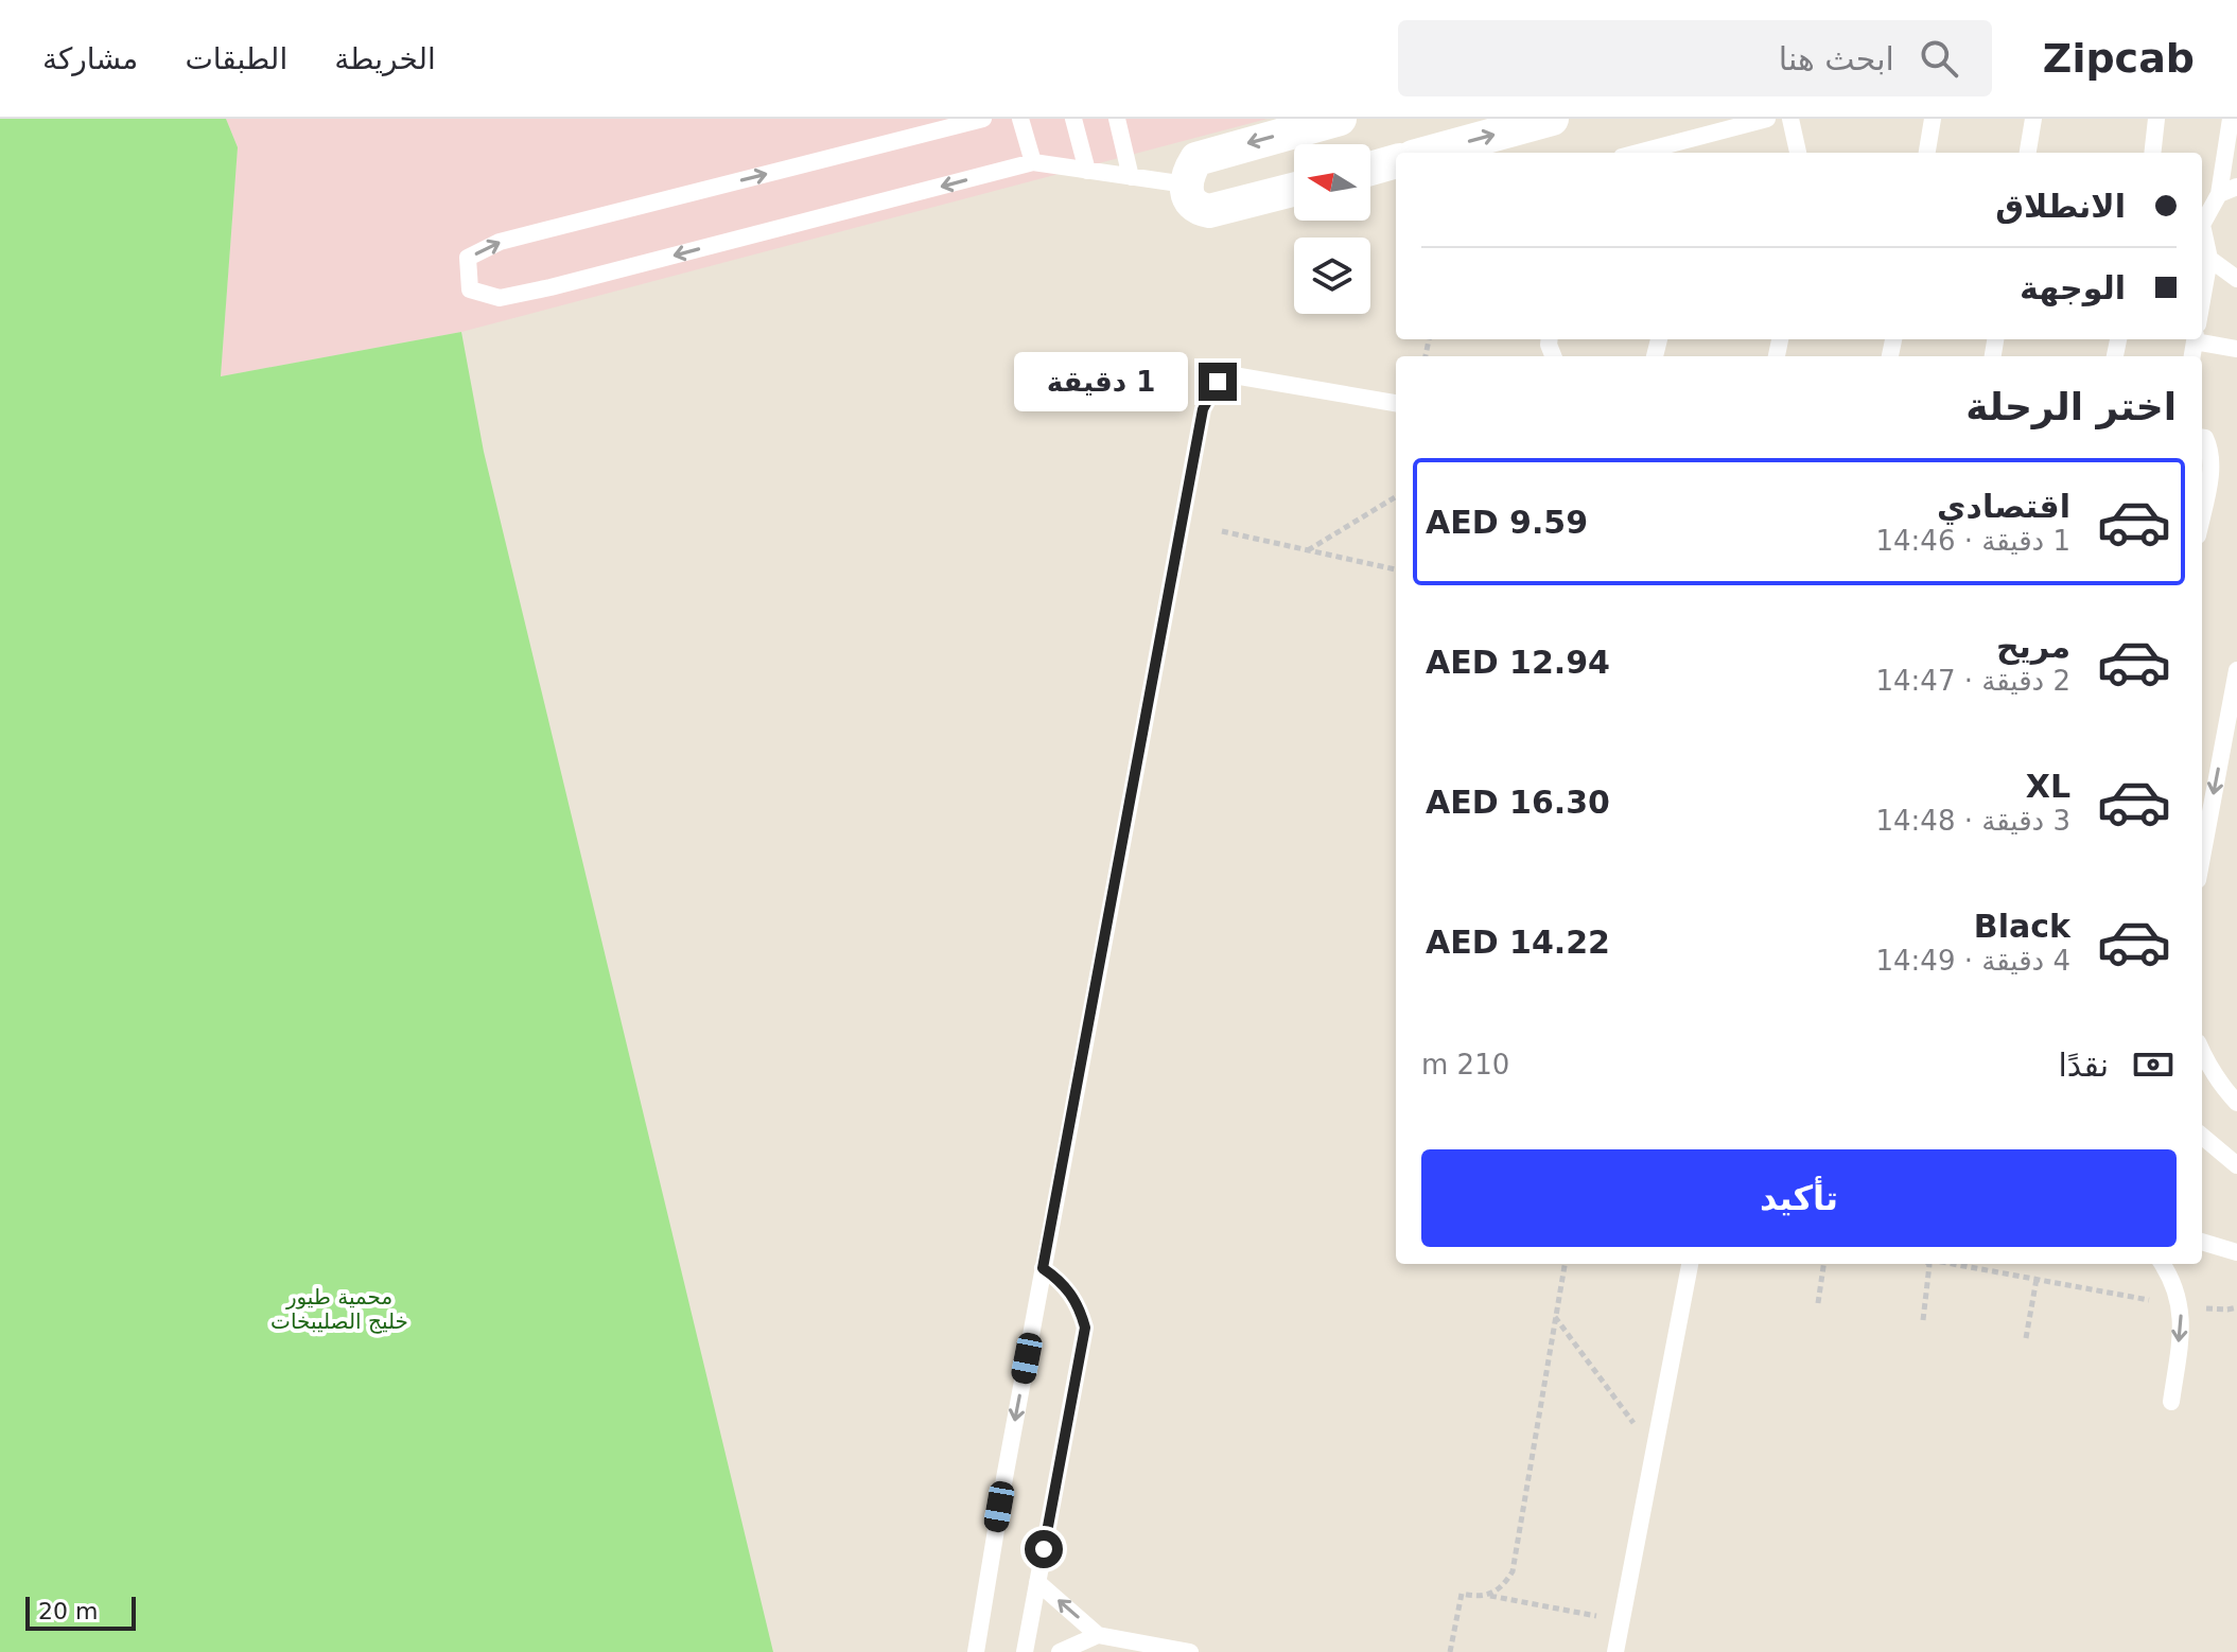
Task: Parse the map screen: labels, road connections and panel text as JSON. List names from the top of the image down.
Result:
{
  "parks": ["محمية طيور خليج الصليبخات"],
  "scale_bar": "20 m",
  "north": "left",
  "page": {
    "header": "Zipcab",
    "search": "ابحث هنا",
    "nav": ["الخريطة", "الطبقات", "مشاركة"],
    "banner": ["الانطلاق", "الوجهة"],
    "bubble": "1 دقيقة",
    "heading": "اختر الرحلة",
    "list": [
      {
        "name": "اقتصادي",
        "note": "1 دقيقة · 14:46",
        "value": "AED 9.59"
      },
      {
        "name": "مريح",
        "note": "2 دقيقة · 14:47",
        "value": "AED 12.94"
      },
      {
        "name": "XL",
        "note": "3 دقيقة · 14:48",
        "value": "AED 16.30"
      },
      {
        "name": "Black",
        "note": "4 دقيقة · 14:49",
        "value": "AED 14.22"
      }
    ],
    "pay": ["نقدًا", "210 m"],
    "buttons": "تأكيد",
    "scale": "20 m"
  }
}
